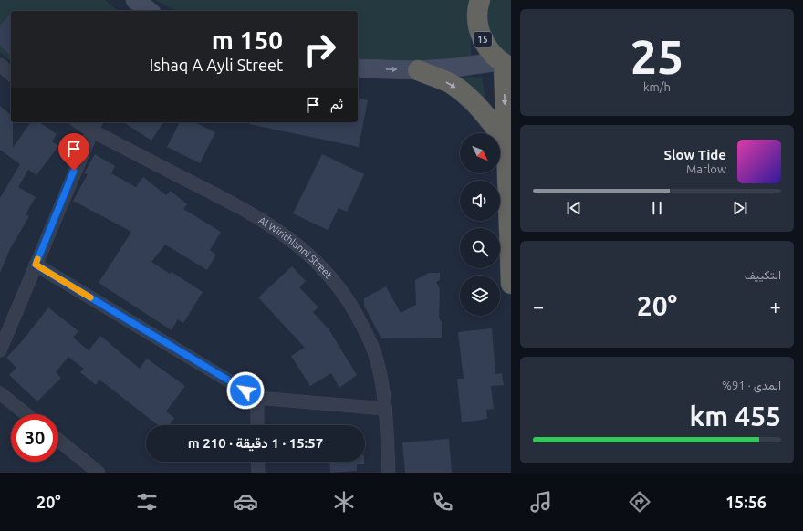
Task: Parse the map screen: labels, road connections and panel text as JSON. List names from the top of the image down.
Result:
{
  "streets": {
    "highway": ["15"],
    "street": ["Al Wirithlanni Street"]
  },
  "north": "bottom right",
  "page": {
    "tile": [
      ["25", "km/h"],
      "التكييف",
      ["المدى · 91%", "455 km"]
    ],
    "turn": ["150 m", "Ishaq A Ayli Street"],
    "then": "ثم",
    "song": ["Slow Tide", "Marlow"],
    "heat": ["−", "20°", "+"],
    "limit": "30",
    "trip": "15:57 · 1 دقيقة · 210 m",
    "tabs": ["15:56", "20°"]
  }
}
